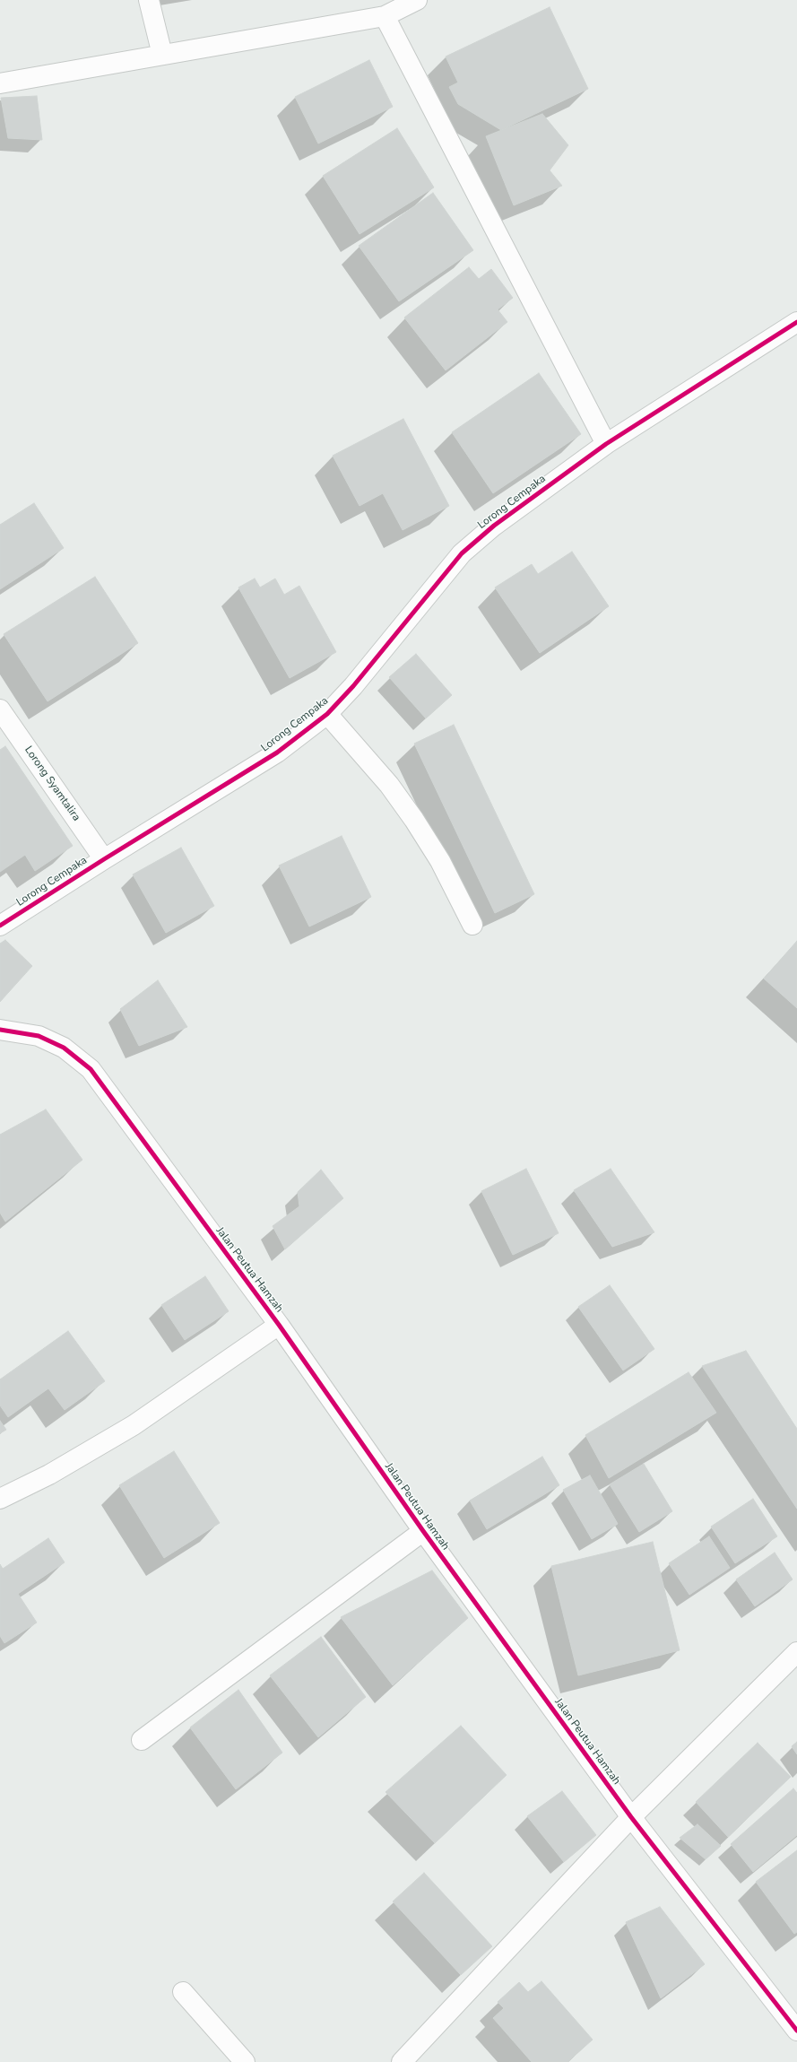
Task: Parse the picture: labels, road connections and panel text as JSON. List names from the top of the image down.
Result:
{
  "streets": {
    "street": ["Lorong Cempaka", "Lorong Syamtalira", "Jalan Peutua Hamzah"]
  },
  "crossings": [
    ["Lorong Cempaka", "Lorong Syamtalira"]
  ]
}
